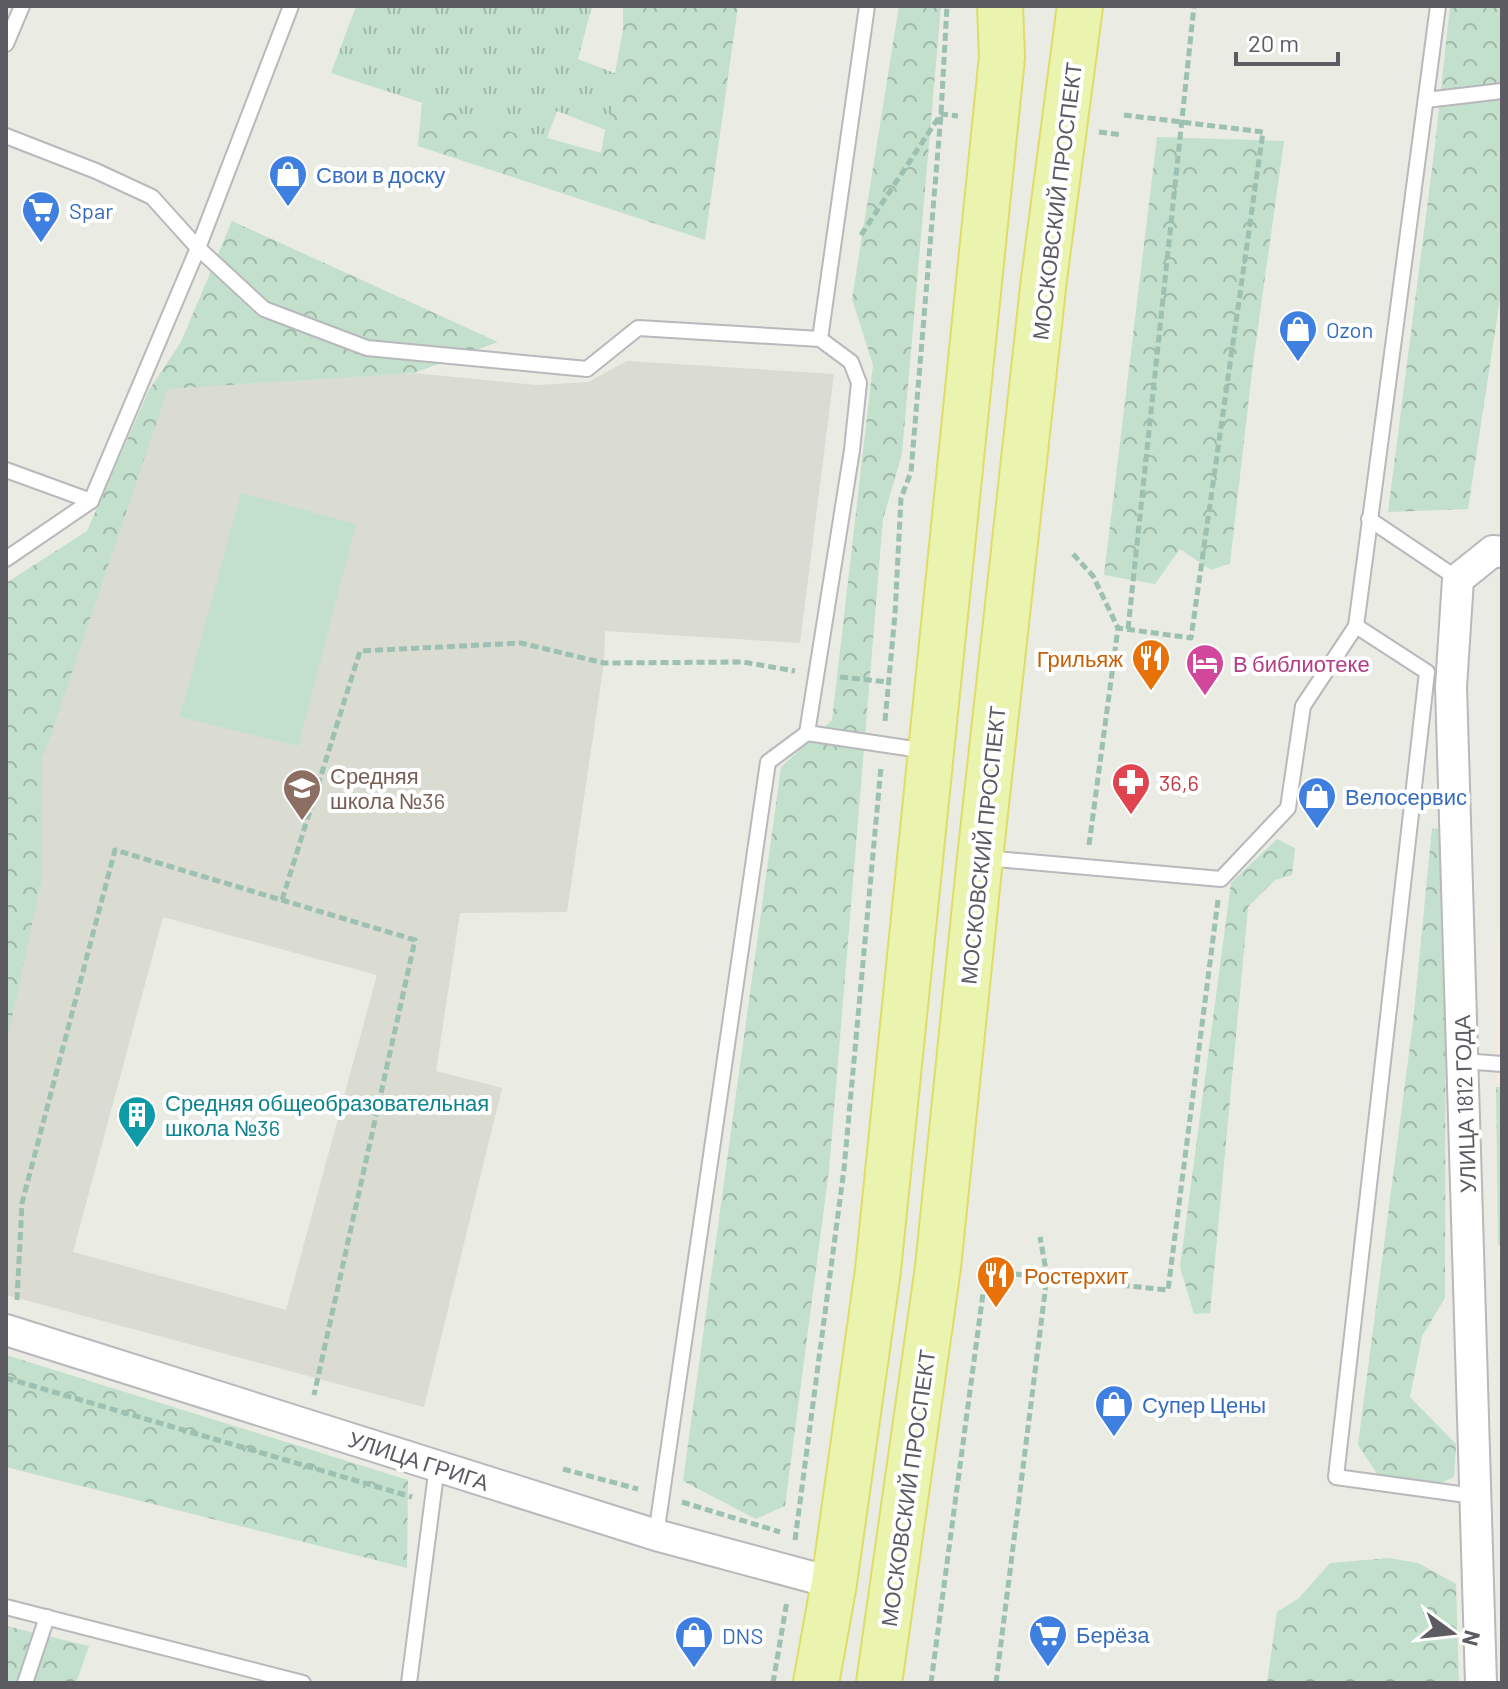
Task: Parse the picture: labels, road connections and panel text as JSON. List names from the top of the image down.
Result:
{
  "streets": {
    "main road": ["МОСКОВСКИЙ ПРОСПЕКТ"],
    "street": ["УЛИЦА 1812 ГОДА", "УЛИЦА ГРИГА"]
  },
  "places": {
    "shop": [
      "Свои в доску",
      "Ozon",
      "Велосервис",
      "Супер Цены",
      "DNS"
    ],
    "supermarket": ["Spar", "Берёза"],
    "restaurant": ["Грильяж", "Ростерхит"],
    "hotel": ["В библиотеке"],
    "pharmacy": ["36,6"],
    "school or university": ["Средняя школа №36"],
    "building": ["Средняя общеобразовательная школа №36"]
  },
  "scale_bar": "20 m",
  "north": "right"
}
